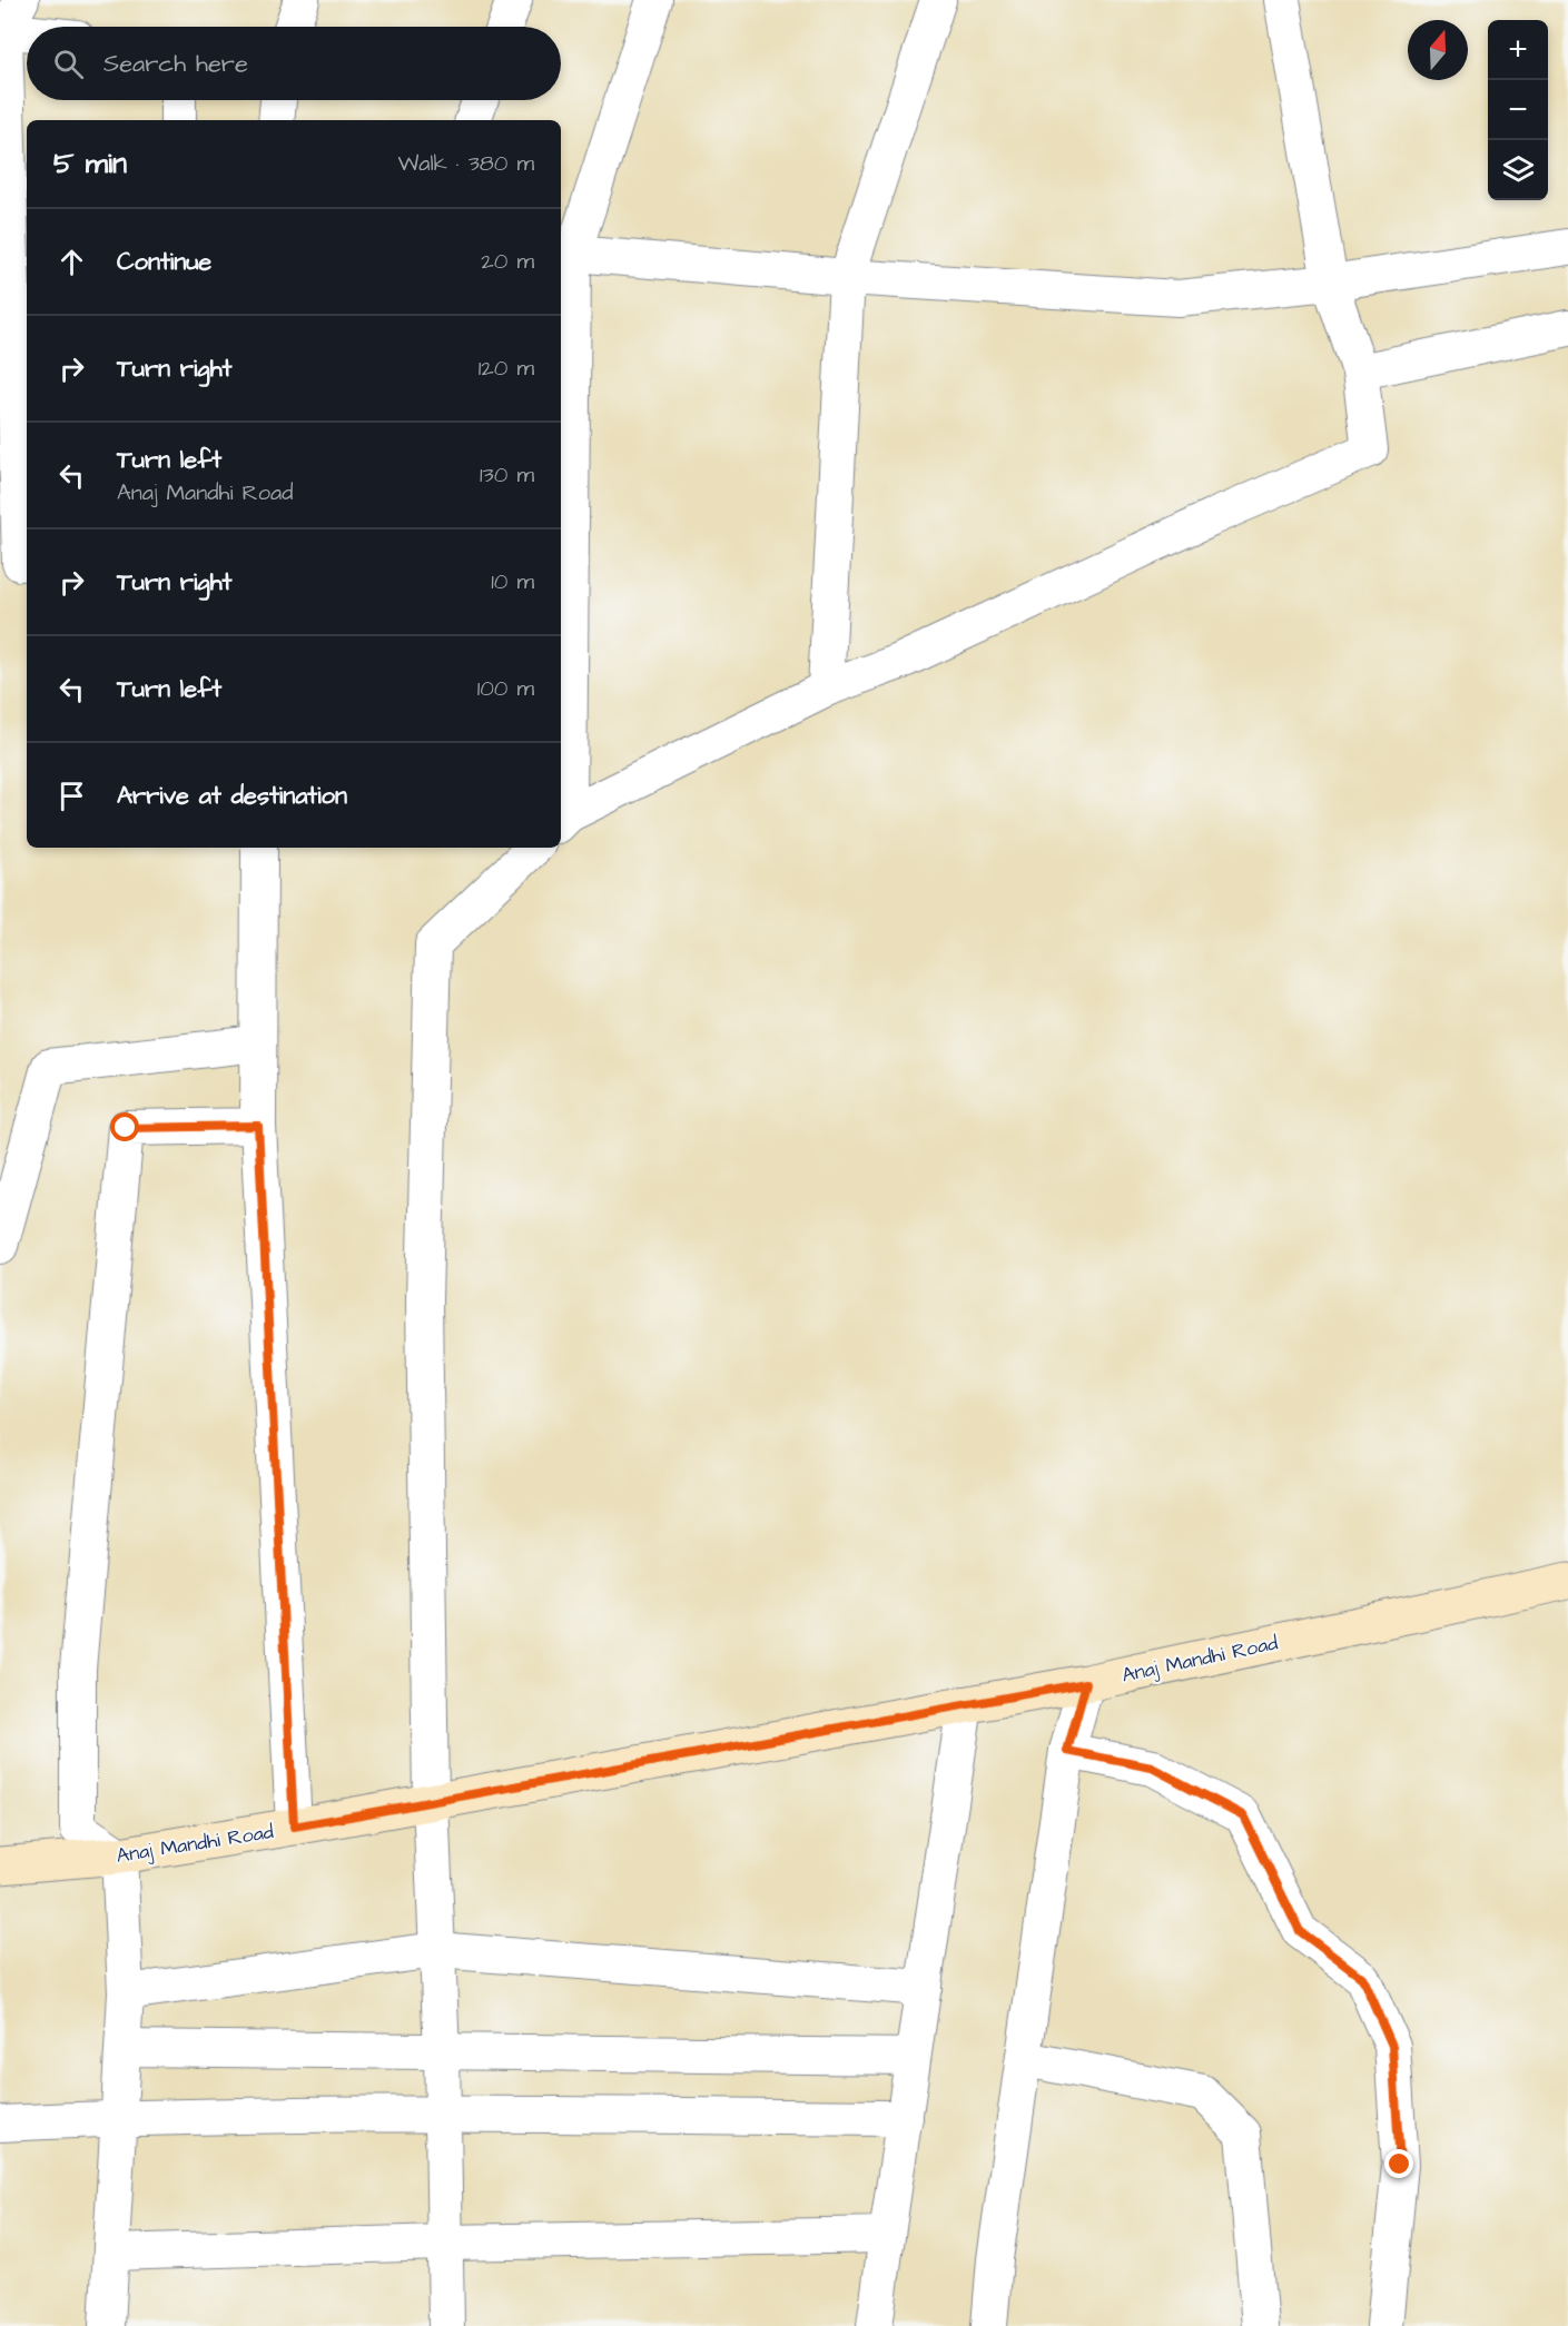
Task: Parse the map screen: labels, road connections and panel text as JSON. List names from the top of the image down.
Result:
{
  "streets": {
    "street": ["Anaj Mandhi Road"]
  },
  "north": "top",
  "page": {
    "map_buttons": ["+", "−"],
    "search": "Search here",
    "heading": ["5 min", "Walk · 380 m"],
    "list": [
      ["Continue", "20 m"],
      ["Turn right", "120 m"],
      ["Turn left", "Anaj Mandhi Road", "130 m"],
      ["Turn right", "10 m"],
      ["Turn left", "100 m"],
      "Arrive at destination"
    ]
  }
}
